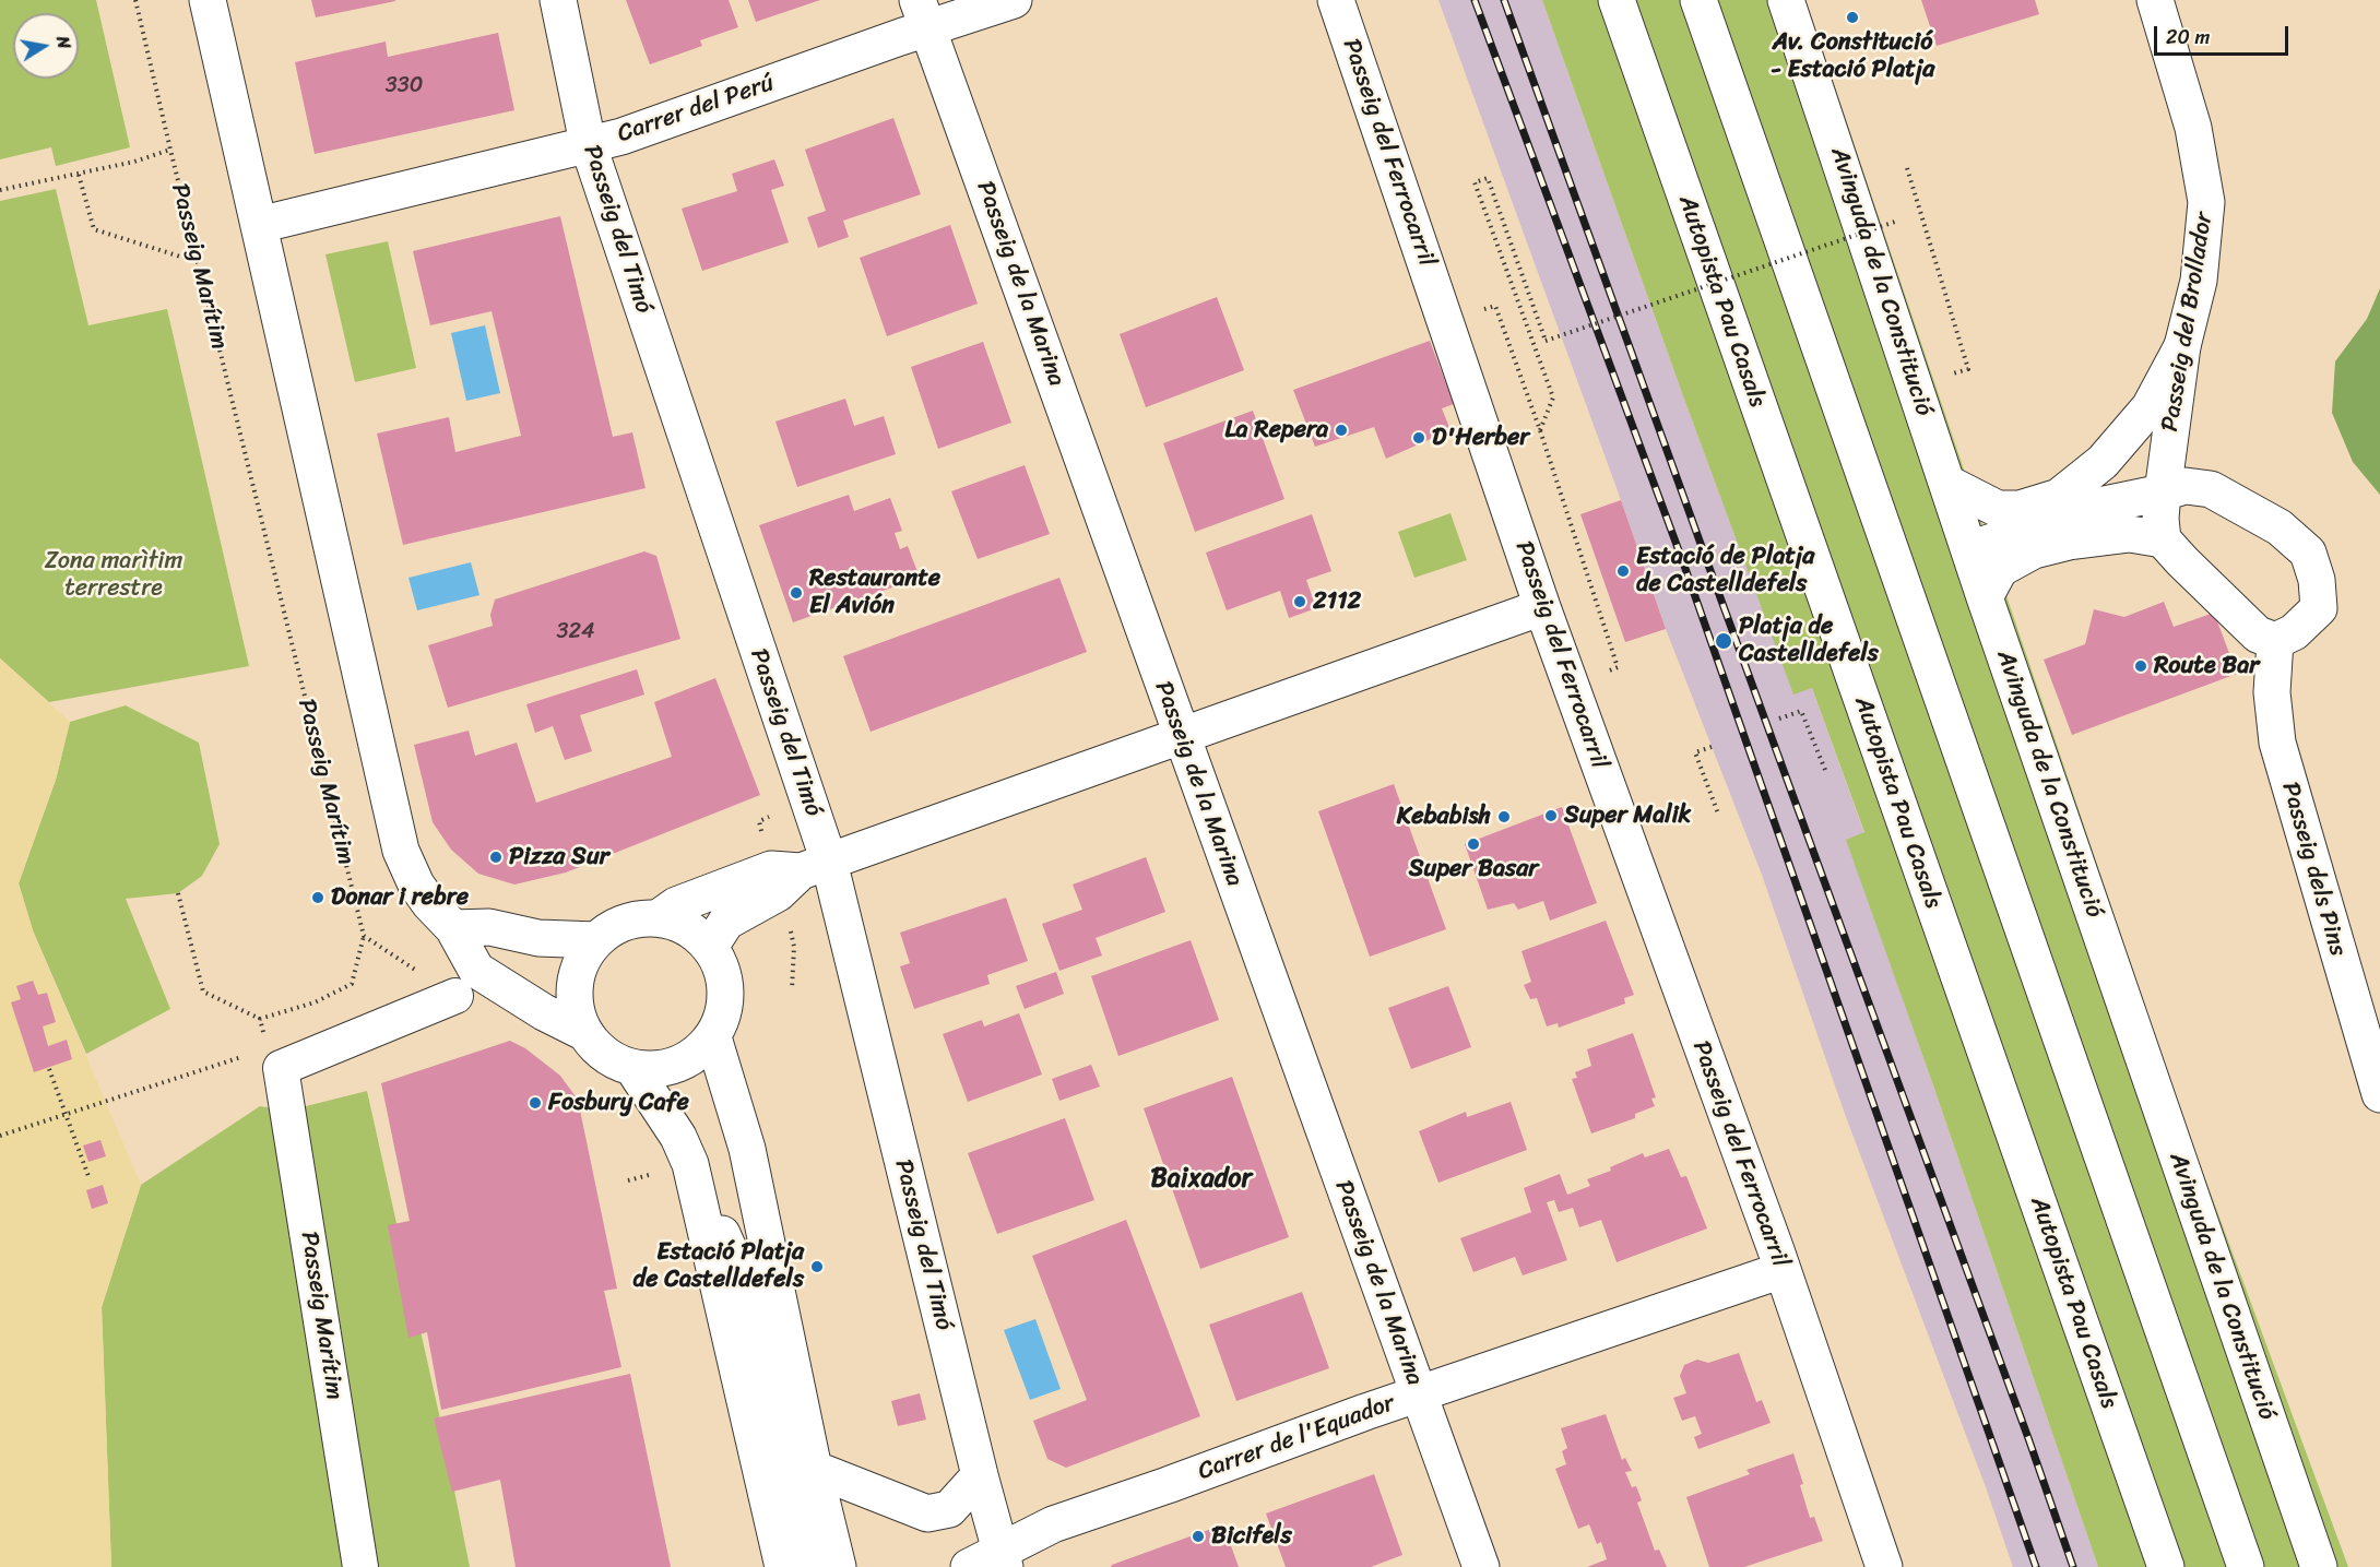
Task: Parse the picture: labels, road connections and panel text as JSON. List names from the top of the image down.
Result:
{
  "streets": {
    "main road": [
      "Carrer del Perú",
      "Passeig del Ferrocarril",
      "Passeig del Timó",
      "Avinguda de la Constitució",
      "Passeig de la Marina",
      "Autopista Pau Casals",
      "Passeig del Brollador",
      "Passeig dels Pins",
      "Carrer de l'Equador"
    ],
    "street": ["Passeig Marítim"]
  },
  "crossings": [
    ["Carrer del Perú", "Passeig del Timó"],
    ["Carrer del Perú", "Passeig de la Marina"],
    ["Passeig del Ferrocarril", "Carrer de l'Equador"],
    ["Passeig del Timó", "Carrer de l'Equador"],
    ["Passeig de la Marina", "Carrer de l'Equador"]
  ],
  "districts": ["Baixador"],
  "parks": ["Zona marìtim terrestre"],
  "places": [
    "Av. Constitució - Estació Platja",
    "La Repera",
    "D'Herber",
    "Estació de Platja de Castelldefels",
    "Restaurante El Avión",
    "2112",
    "Platja de Castelldefels",
    "Route Bar",
    "Super Malik",
    "Kebabish",
    "Super Basar",
    "Pizza Sur",
    "Donar i rebre",
    "Fosbury Cafe",
    "Estació Platja de Castelldefels",
    "Bicifels"
  ],
  "house_numbers": ["330", "324"],
  "scale_bar": "20 m",
  "north": "right"
}
